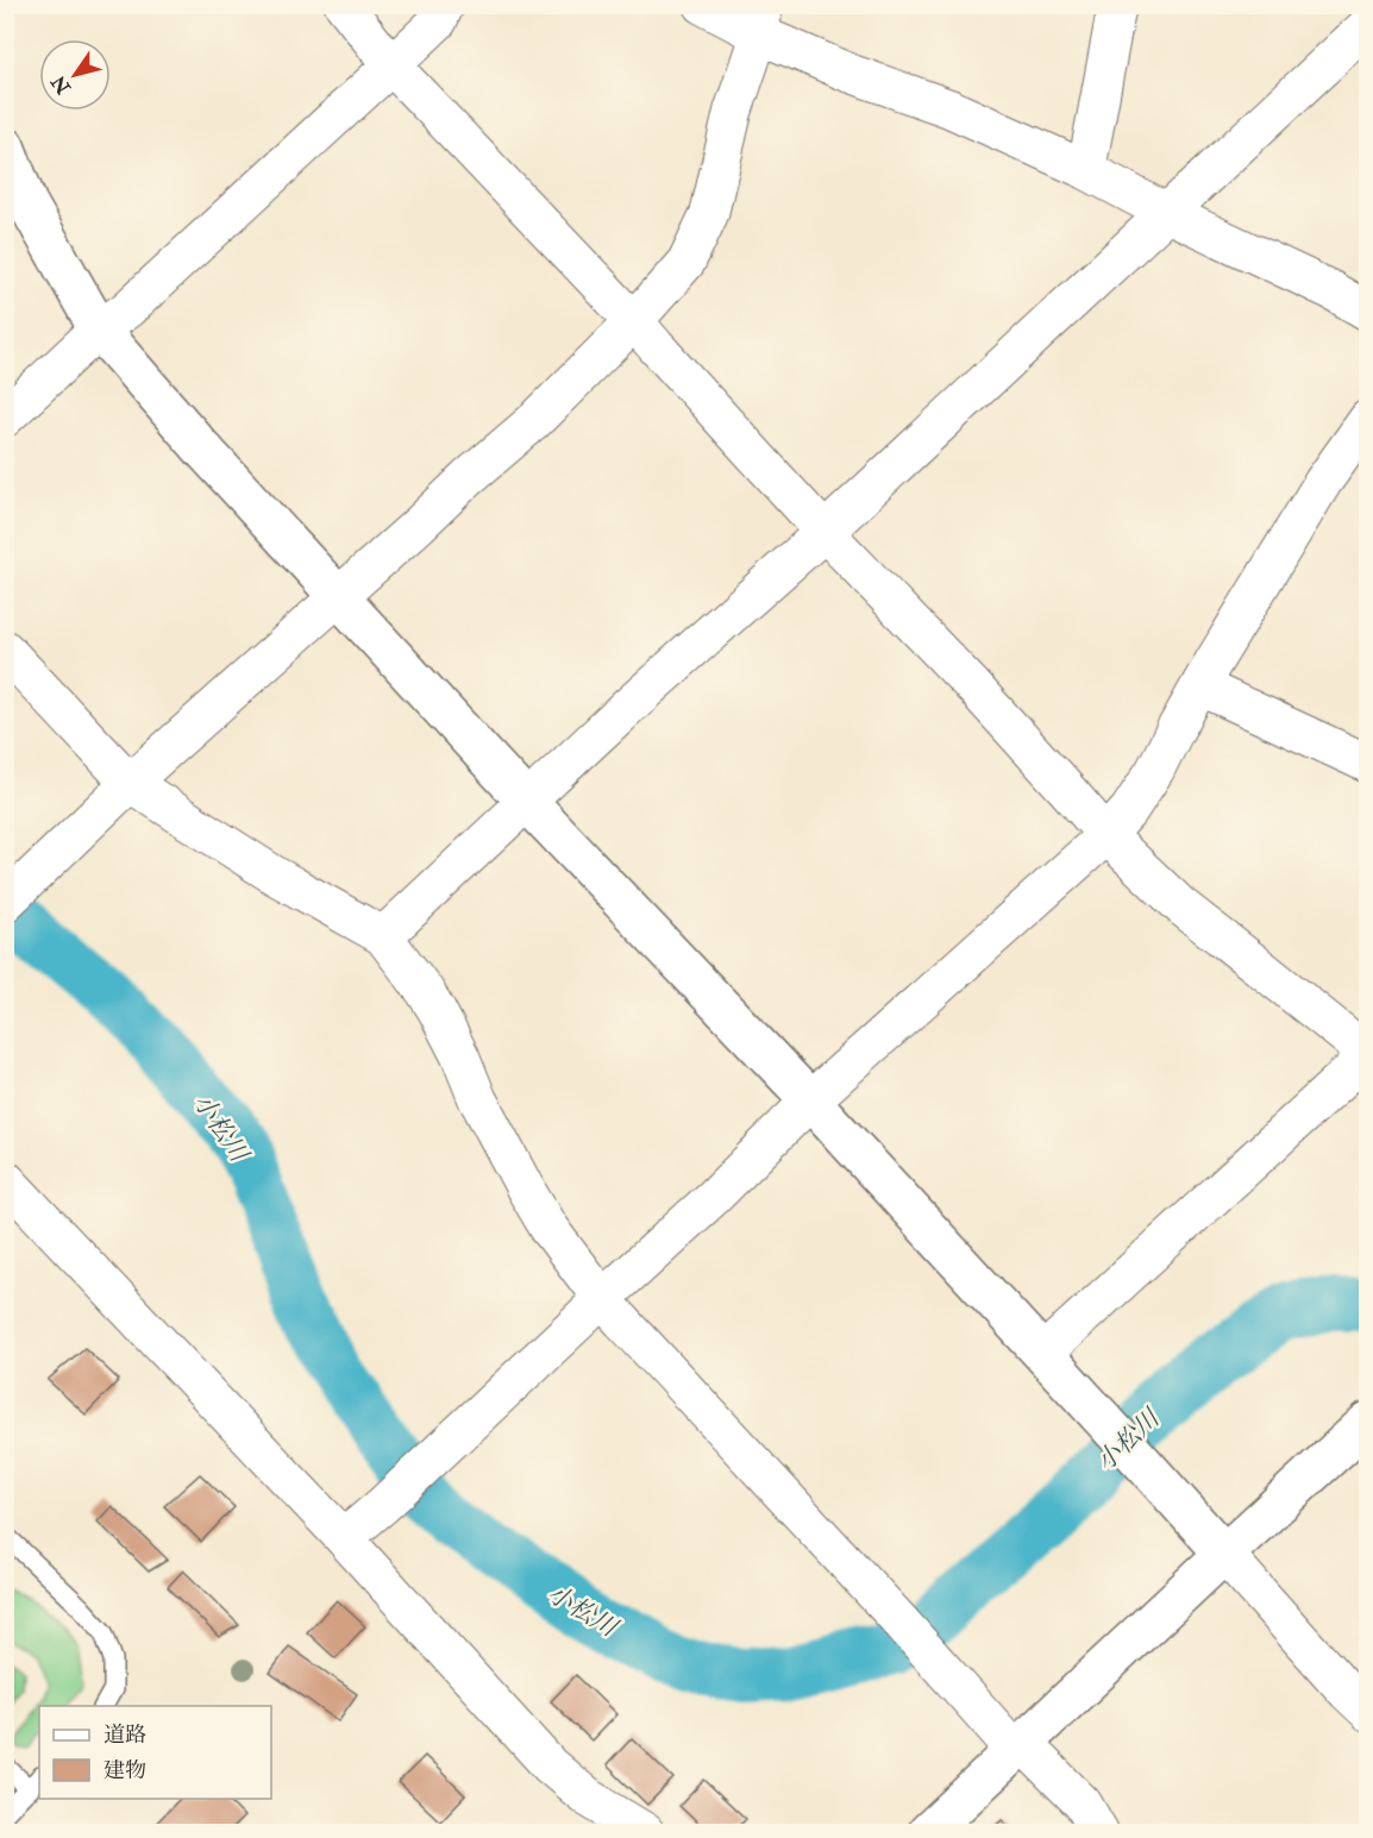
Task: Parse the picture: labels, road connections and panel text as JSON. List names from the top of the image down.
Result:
{
  "water": ["小松川"],
  "legend": ["道路", "建物"],
  "north": "bottom left"
}
